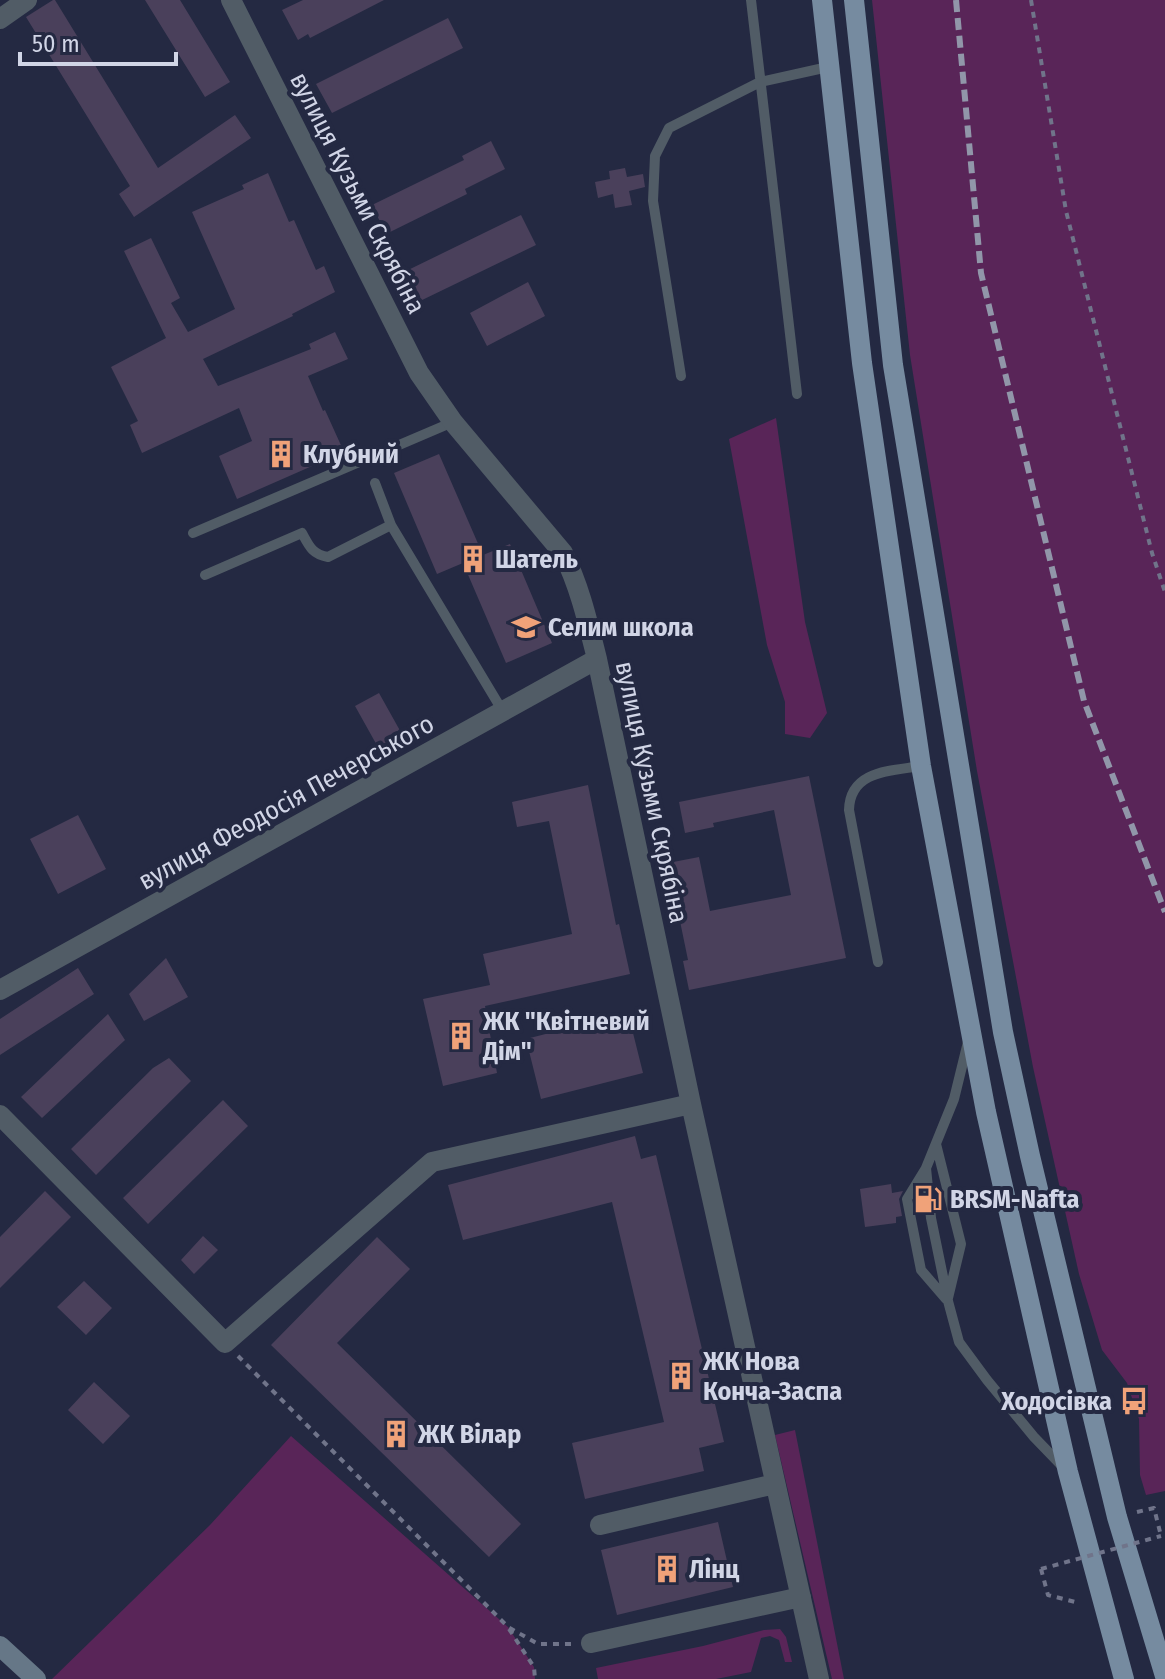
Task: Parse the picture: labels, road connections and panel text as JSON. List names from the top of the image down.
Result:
{
  "streets": {
    "street": ["вулиця Кузьми Скрябіна", "вулиця Феодосія Печерського"]
  },
  "crossings": [
    ["вулиця Кузьми Скрябіна", "вулиця Феодосія Печерського"]
  ],
  "places": {
    "building": [
      "Клубний",
      "Шатель",
      "ЖК \"Квітневий Дім\"",
      "ЖК Нова Конча-Заспа",
      "ЖК Вілар",
      "Лінц"
    ],
    "school or university": ["Селим школа"],
    "fuel station": ["BRSM-Nafta"],
    "bus stop": ["Ходосівка"]
  },
  "scale_bar": "50 m"
}
